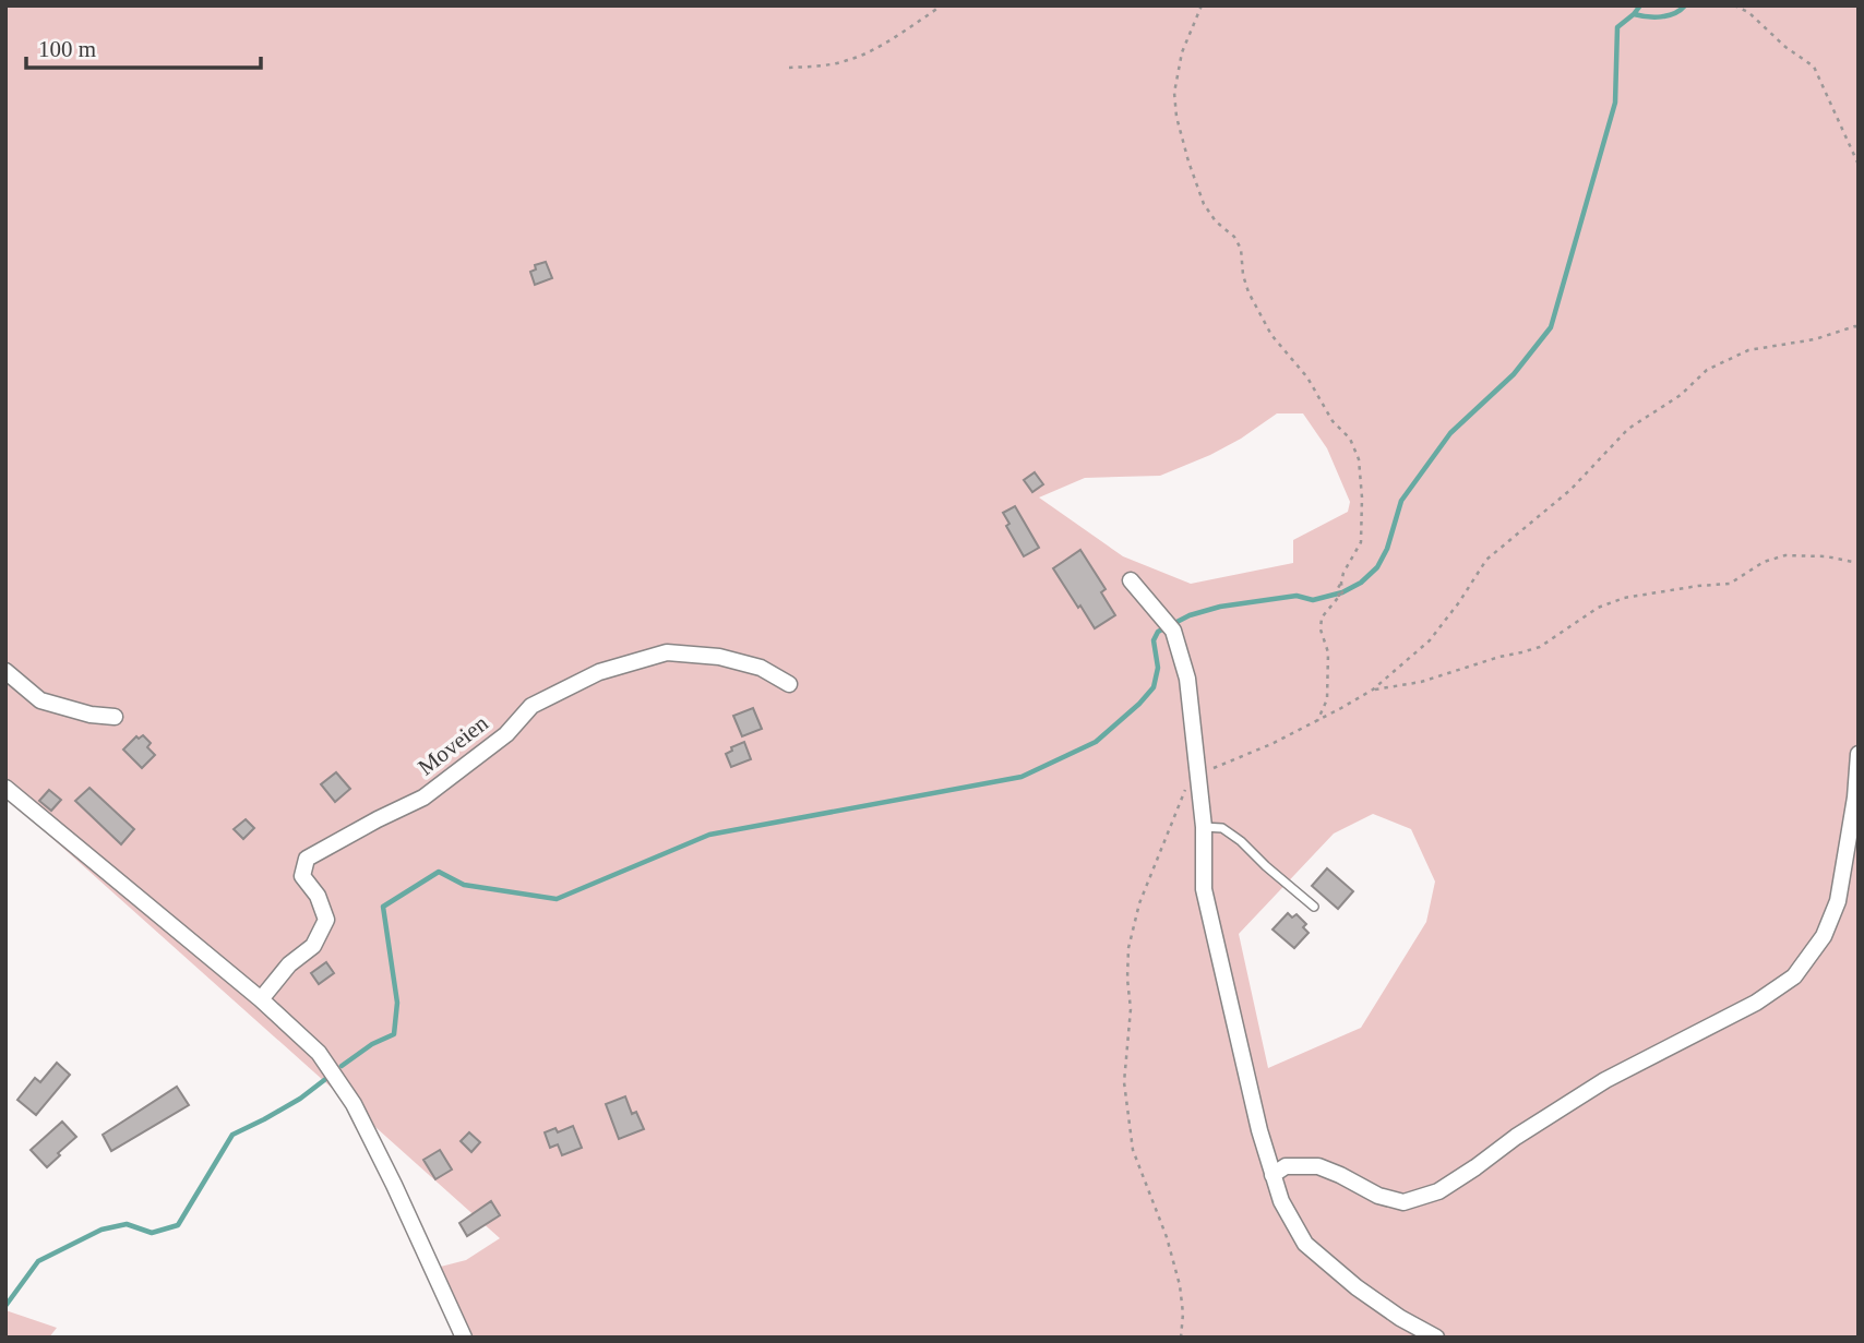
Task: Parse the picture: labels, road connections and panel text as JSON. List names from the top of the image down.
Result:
{
  "streets": {
    "street": ["Moveien"]
  },
  "scale_bar": "100 m"
}
